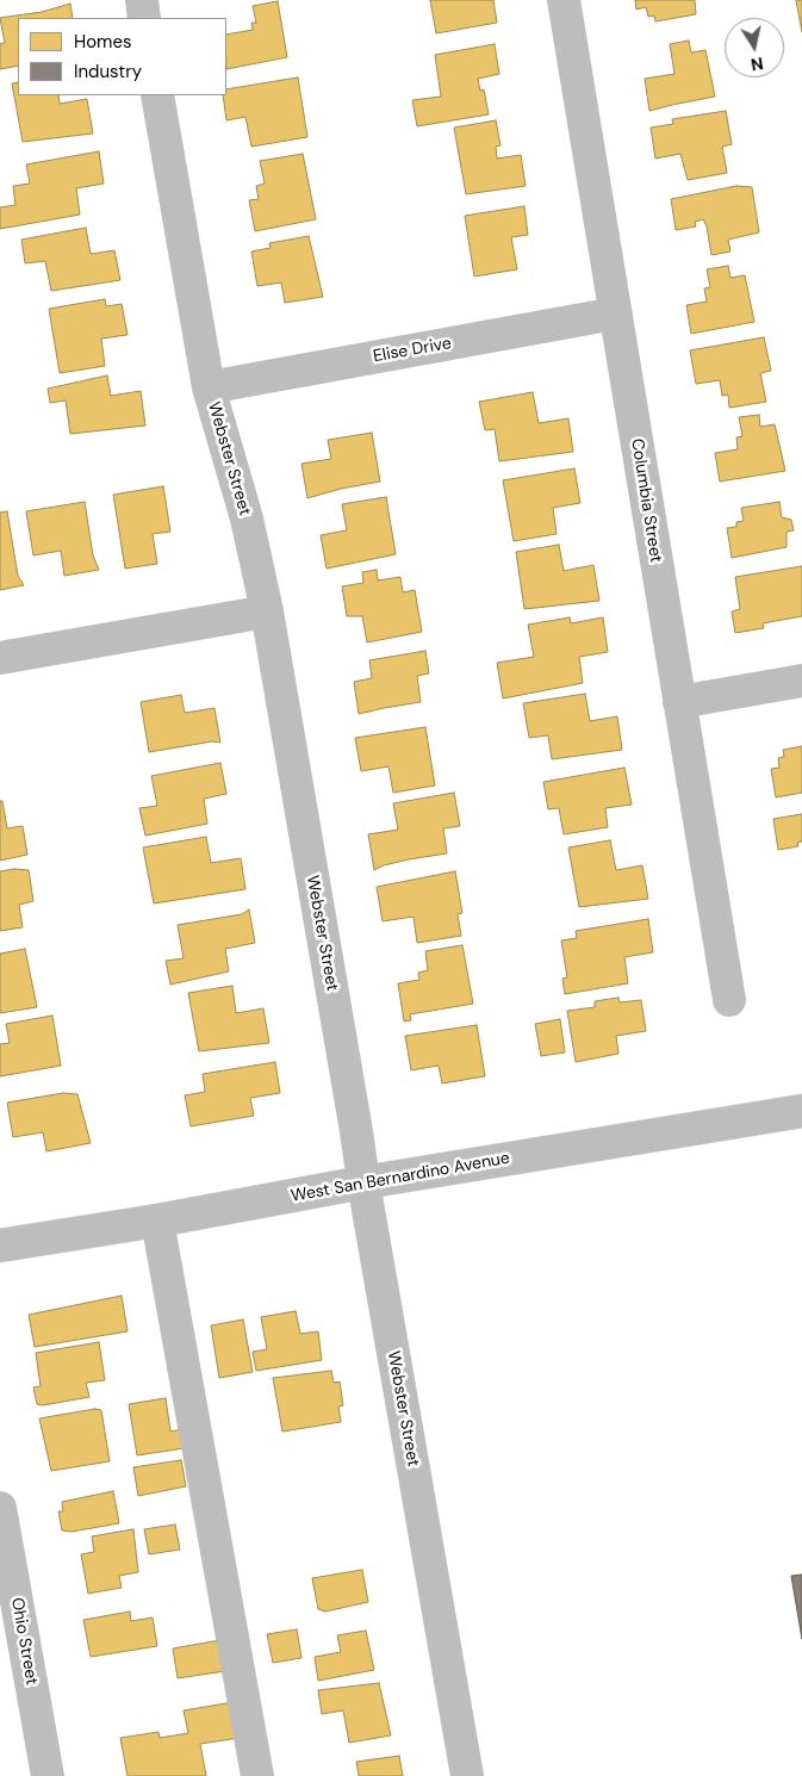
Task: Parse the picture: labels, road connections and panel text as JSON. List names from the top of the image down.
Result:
{
  "streets": {
    "street": [
      "Elise Drive",
      "Webster Street",
      "Columbia Street",
      "West San Bernardino Avenue",
      "Ohio Street"
    ]
  },
  "crossings": [
    ["Elise Drive", "Webster Street"],
    ["Elise Drive", "Columbia Street"],
    ["Webster Street", "West San Bernardino Avenue"]
  ],
  "legend": ["Homes", "Industry"],
  "north": "bottom"
}
